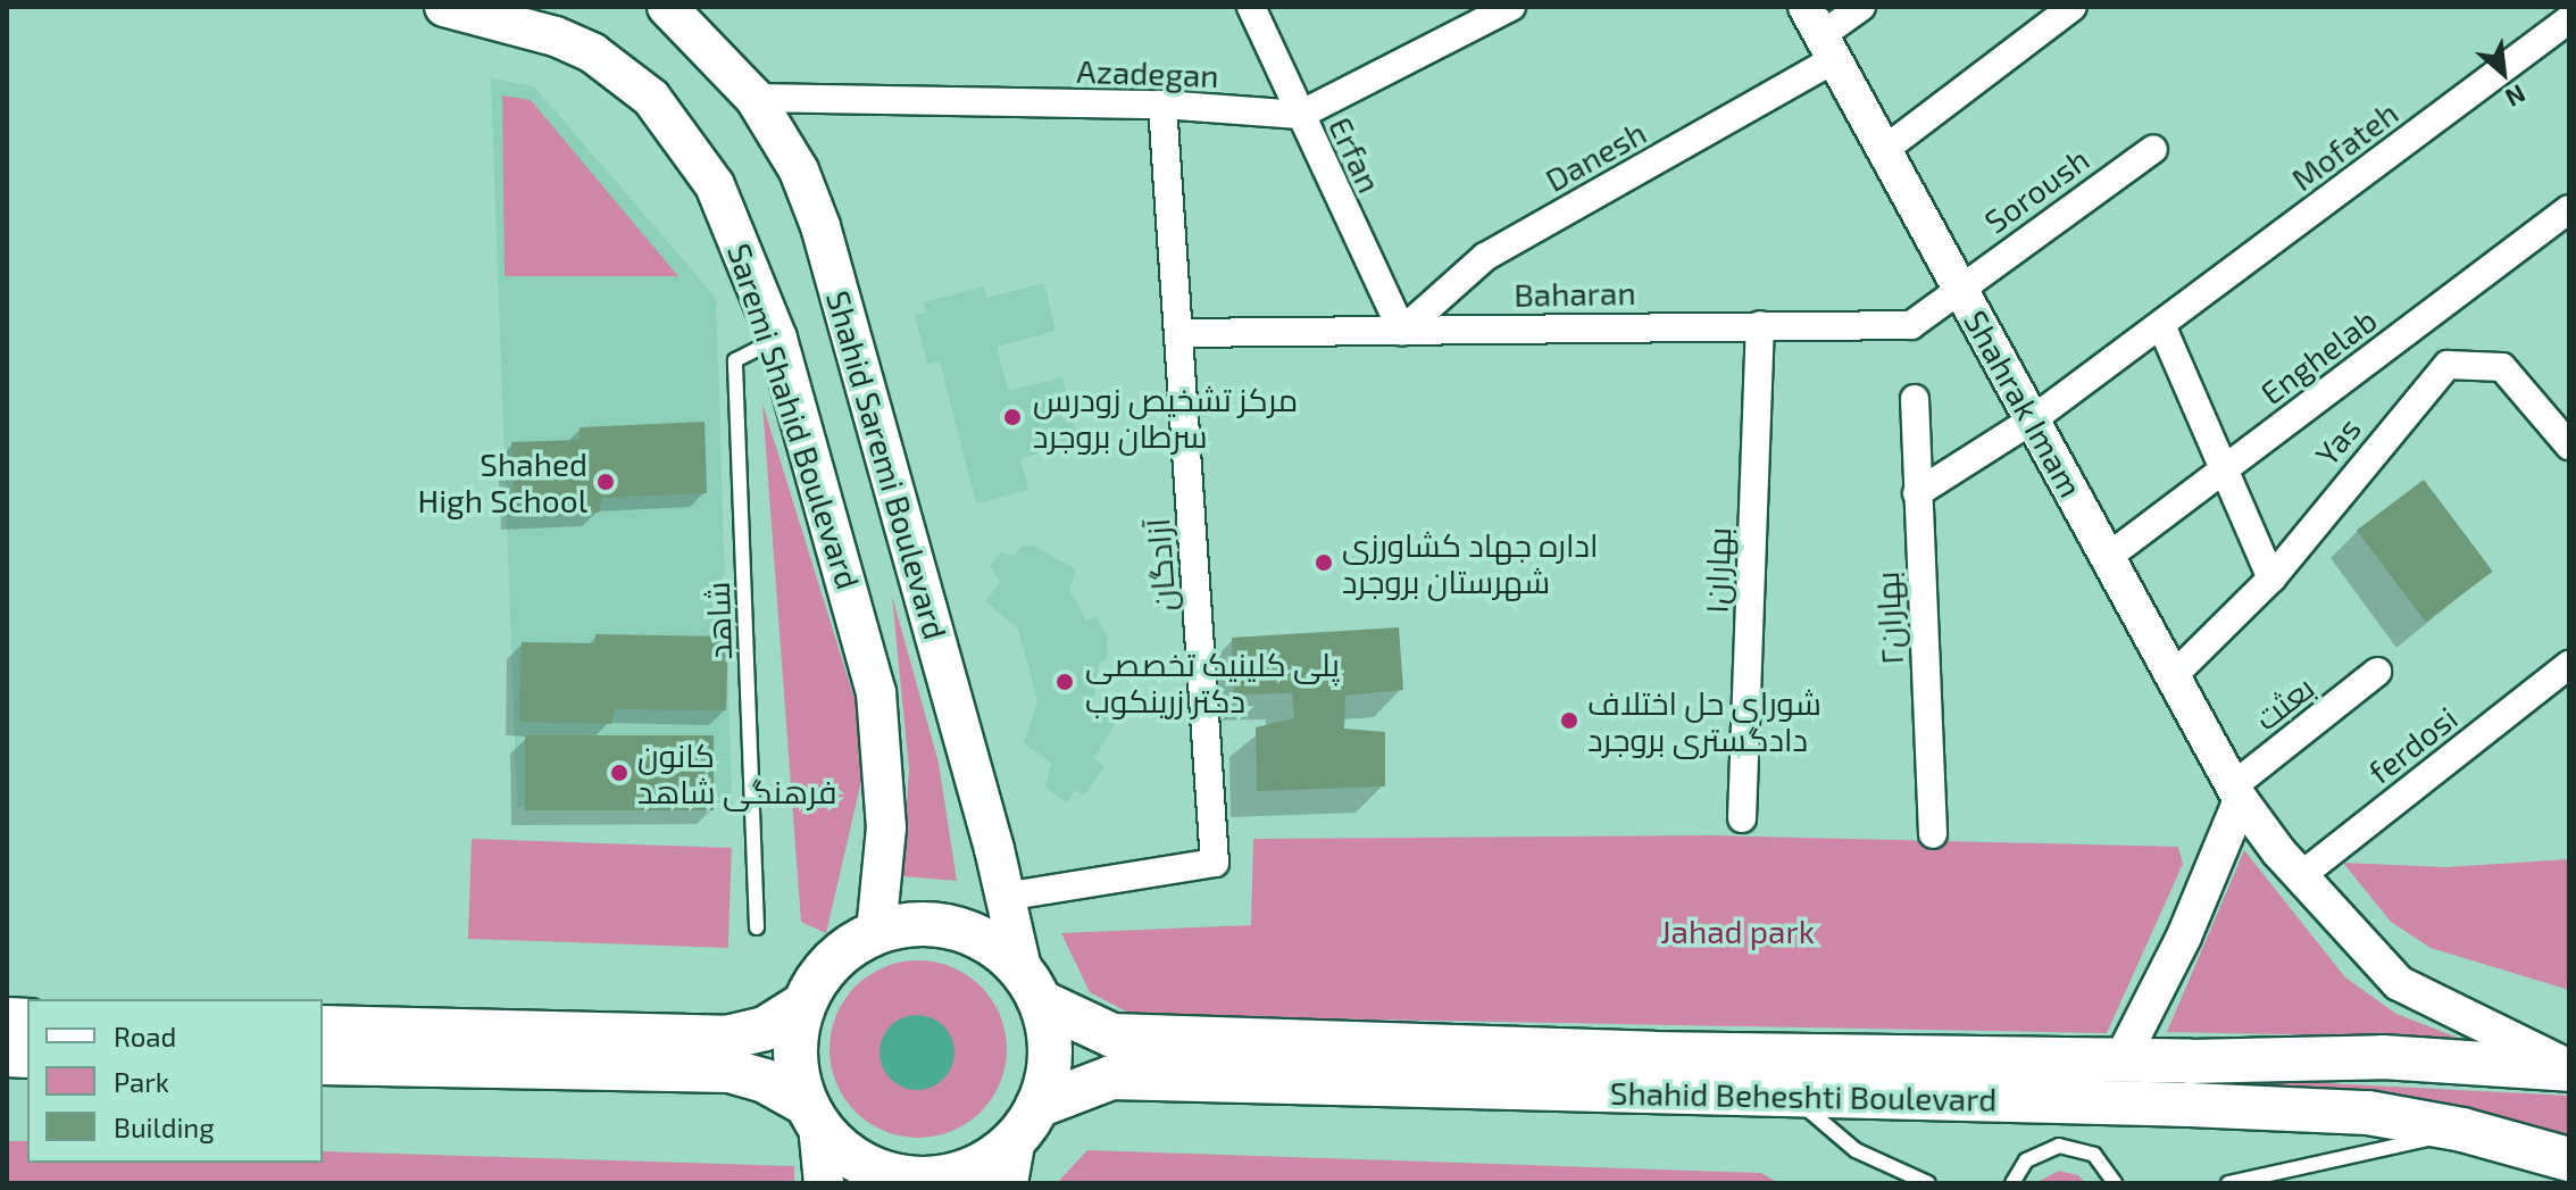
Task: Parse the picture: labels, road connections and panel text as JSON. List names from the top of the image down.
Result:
{
  "streets": {
    "main road": ["Saremi Shahid Boulevard", "Shahid Saremi Boulevard", "Shahid Beheshti Boulevard"],
    "street": [
      "Azadegan",
      "Mofateh",
      "Erfan",
      "Danesh",
      "Soroush",
      "Baharan",
      "Enghelab",
      "Shahrak Imam",
      "Yas",
      "آزادگان",
      "بهاران۱",
      "بهاران۲",
      "بعثت",
      "ferdosi"
    ],
    "lane": ["شاهد"]
  },
  "crossings": [
    ["Azadegan", "Erfan"],
    ["Azadegan", "Shahid Saremi Boulevard"],
    ["Azadegan", "آزادگان"],
    ["Mofateh", "Shahrak Imam"],
    ["Mofateh", "بهاران۲"],
    ["Erfan", "Danesh"],
    ["Erfan", "Baharan"],
    ["Danesh", "Baharan"],
    ["Danesh", "Shahrak Imam"],
    ["Soroush", "Baharan"],
    ["Soroush", "Shahrak Imam"],
    ["Baharan", "Shahrak Imam"],
    ["Baharan", "آزادگان"],
    ["Baharan", "بهاران۱"],
    ["Enghelab", "Shahrak Imam"],
    ["Shahrak Imam", "Yas"],
    ["Shahrak Imam", "بعثت"],
    ["Shahrak Imam", "ferdosi"],
    ["Shahrak Imam", "Shahid Beheshti Boulevard"],
    ["Saremi Shahid Boulevard", "Shahid Saremi Boulevard"],
    ["Saremi Shahid Boulevard", "شاهد"],
    ["Saremi Shahid Boulevard", "Shahid Beheshti Boulevard"],
    ["Shahid Saremi Boulevard", "آزادگان"],
    ["Shahid Saremi Boulevard", "Shahid Beheshti Boulevard"]
  ],
  "parks": ["Jahad park"],
  "places": [
    "مرکز تشخیص زودرس سرطان بروجرد",
    "Shahed High School",
    "اداره جهاد کشاورزی شهرستان بروجرد",
    "پلی کلینیک تخصصی دکتر زرینکوب",
    "شورای حل اختلاف دادگستری بروجرد",
    "کانون فرهنگی شاهد"
  ],
  "legend": ["Road", "Park", "Building"],
  "north": "bottom right"
}
